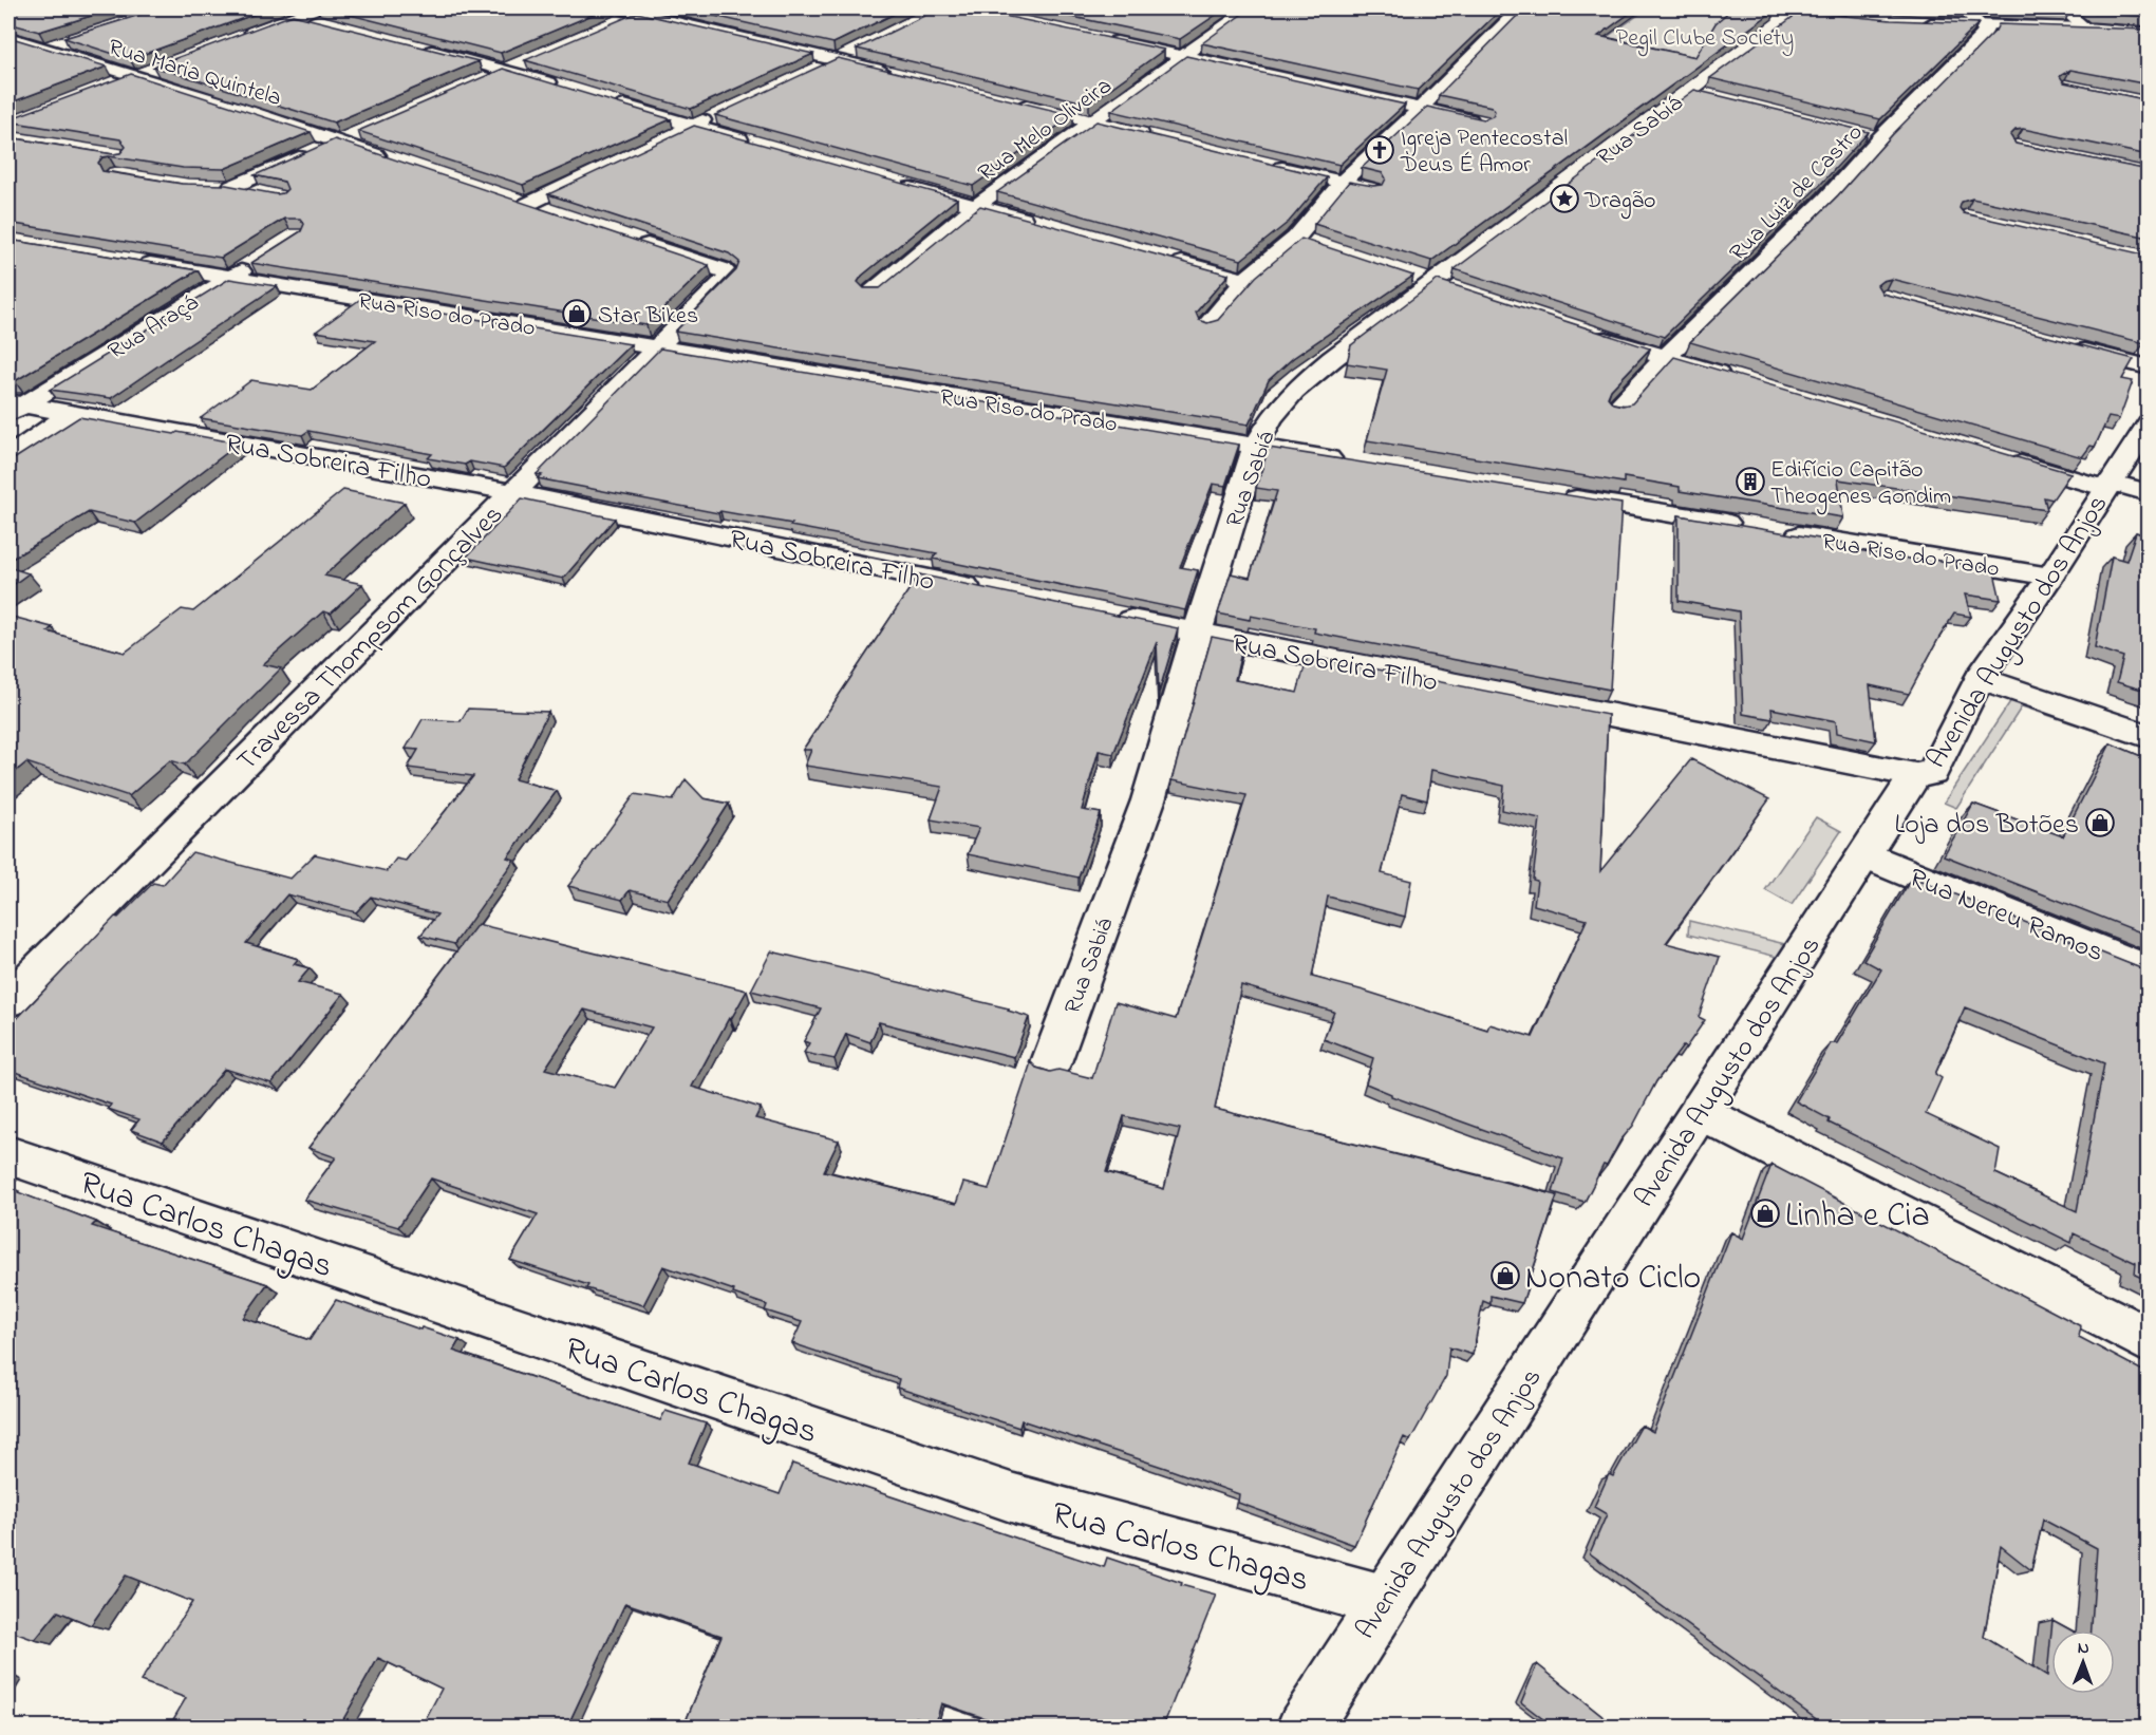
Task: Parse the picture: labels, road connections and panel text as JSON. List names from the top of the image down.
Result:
{
  "streets": {
    "street": [
      "Rua Maria Quintela",
      "Rua Melo Oliveira",
      "Rua Sabiá",
      "Rua Luiz de Castro",
      "Rua Riso do Prado",
      "Rua Araçá",
      "Rua Sobreira Filho",
      "Avenida Augusto dos Anjos",
      "Travessa Thompsom Gonçalves",
      "Rua Nereu Ramos",
      "Rua Carlos Chagas"
    ]
  },
  "crossings": [
    ["Rua Sabiá", "Rua Riso do Prado"],
    ["Rua Sabiá", "Rua Sobreira Filho"],
    ["Rua Riso do Prado", "Rua Araçá"],
    ["Rua Riso do Prado", "Avenida Augusto dos Anjos"],
    ["Rua Riso do Prado", "Travessa Thompsom Gonçalves"],
    ["Rua Araçá", "Rua Sobreira Filho"],
    ["Rua Sobreira Filho", "Avenida Augusto dos Anjos"],
    ["Rua Sobreira Filho", "Travessa Thompsom Gonçalves"],
    ["Avenida Augusto dos Anjos", "Rua Nereu Ramos"],
    ["Avenida Augusto dos Anjos", "Rua Carlos Chagas"]
  ],
  "parks": ["Pegil Clube Society"],
  "places": {
    "church": ["Igreja Pentecostal Deus É Amor"],
    "place": ["Dragão"],
    "shop": [
      "Star Bikes",
      "Loja dos Botões",
      "Linha e Cia",
      "Nonato Ciclo"
    ],
    "building": ["Edifício Capitão Theogenes Gondim"]
  },
  "north": "top"
}
